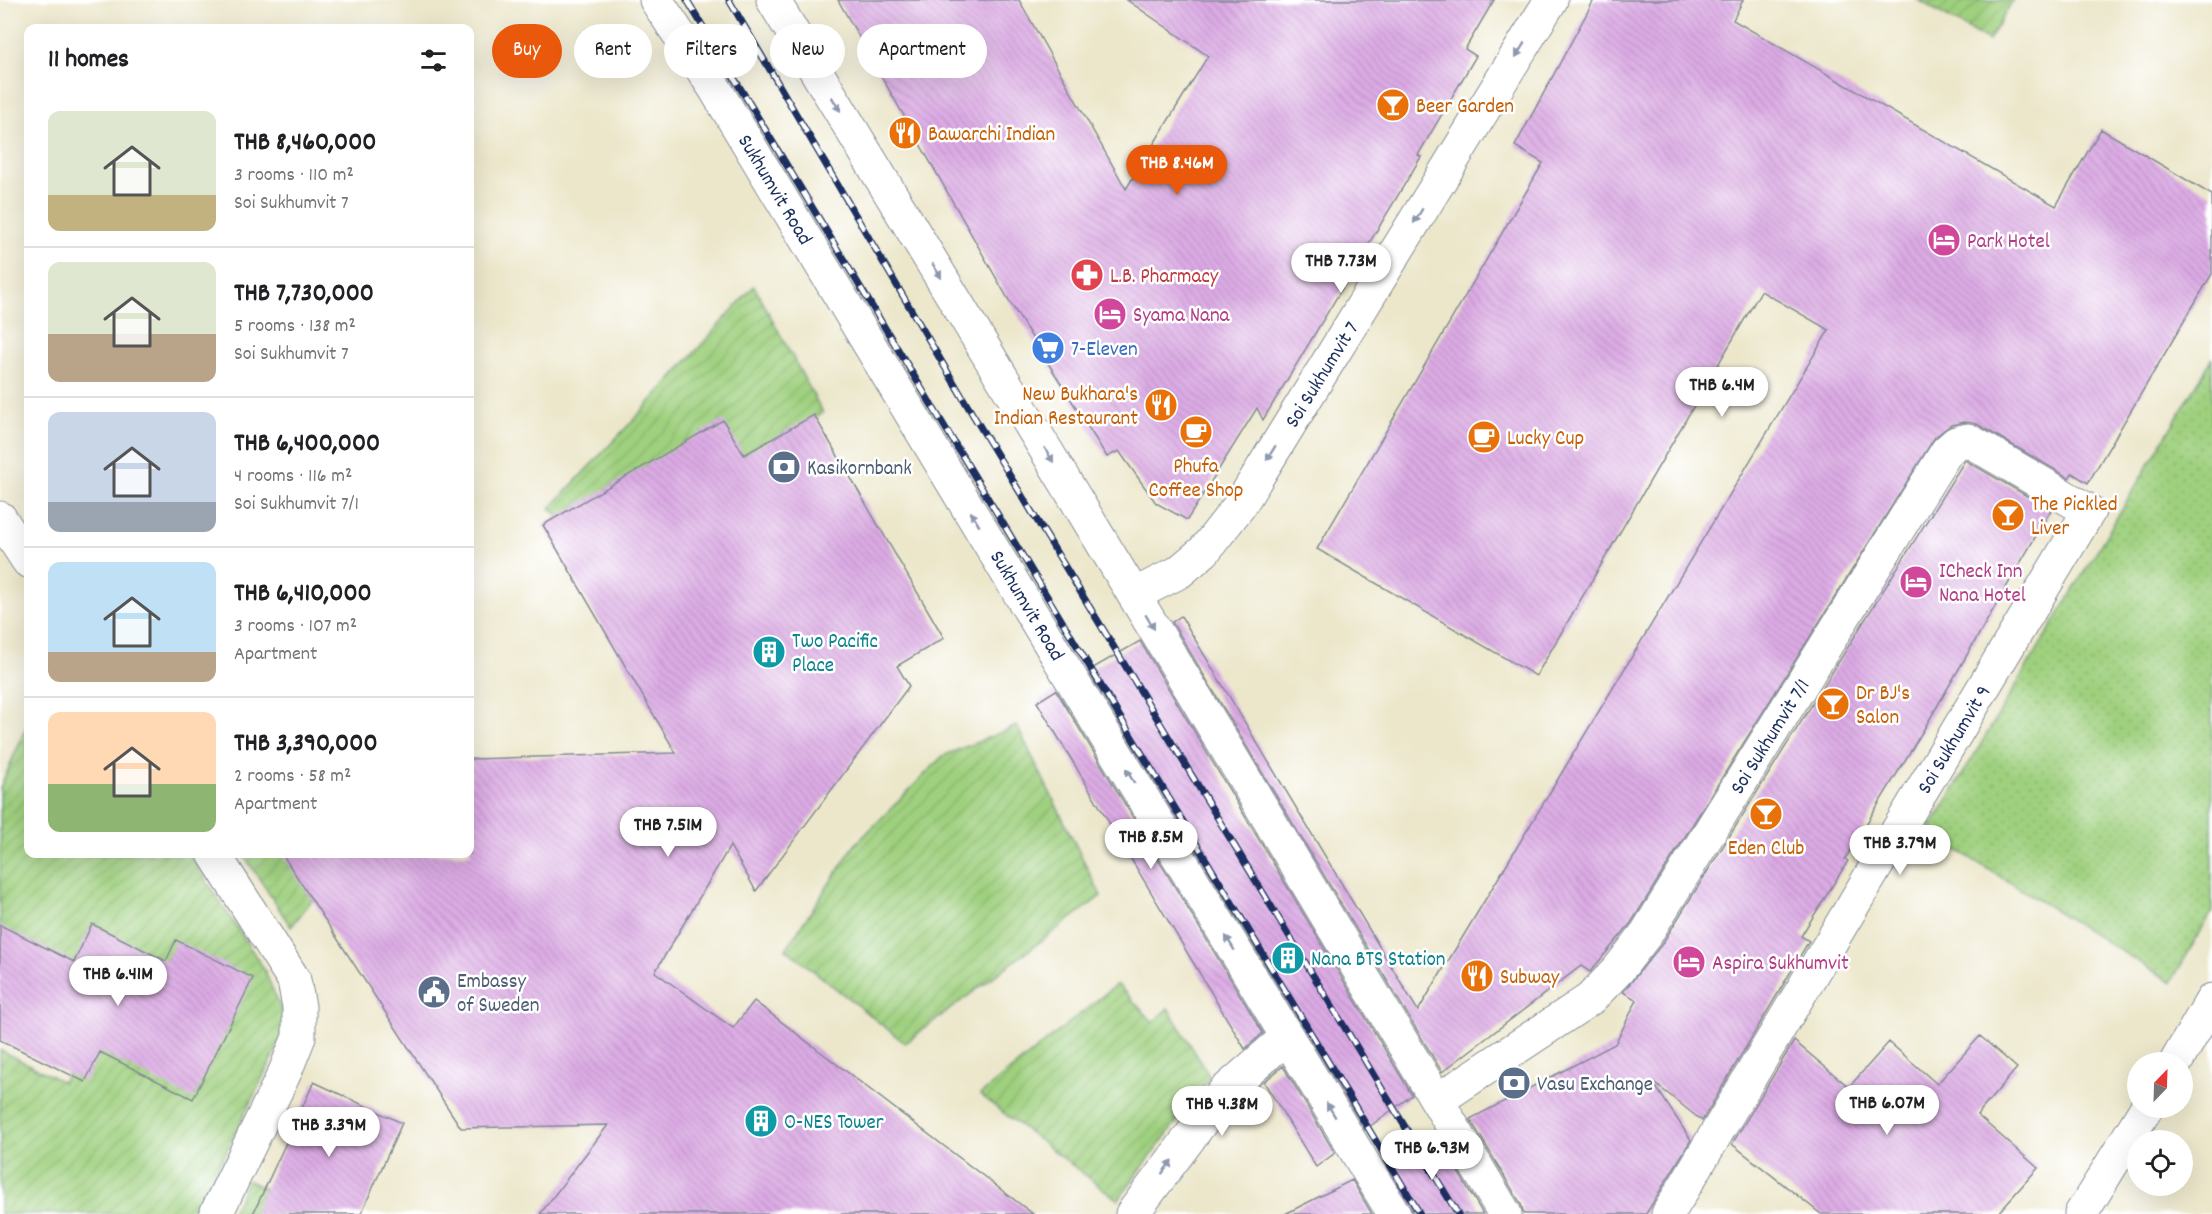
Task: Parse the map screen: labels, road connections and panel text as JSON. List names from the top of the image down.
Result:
{
  "streets": {
    "street": [
      "Sukhumvit Road",
      "Soi Sukhumvit 7",
      "Soi Sukhumvit 7/1",
      "Soi Sukhumvit 9"
    ]
  },
  "crossings": [
    ["Soi Sukhumvit 7/1", "Soi Sukhumvit 9"]
  ],
  "one_way": ["Soi Sukhumvit 7"],
  "places": {
    "bar": [
      "Beer Garden",
      "The Pickled Liver",
      "Dr BJ's Salon",
      "Eden Club"
    ],
    "restaurant": ["Bawarchi Indian", "New Bukhara's Indian Restaurant", "Subway"],
    "hotel": [
      "Park Hotel",
      "Syama Nana",
      "ICheck Inn Nana Hotel",
      "Aspira Sukhumvit"
    ],
    "pharmacy": ["L.B. Pharmacy"],
    "supermarket": ["7-Eleven"],
    "cafe": ["Phufa Coffee Shop", "Lucky Cup"],
    "bank": ["Kasikornbank", "Vasu Exchange"],
    "building": ["Two Pacific Place", "Nana BTS Station", "O-NES Tower"],
    "public building": ["Embassy of Sweden"]
  },
  "north": "top right",
  "page": {
    "chip": [
      "Buy",
      "Rent",
      "Filters",
      "New",
      "Apartment"
    ],
    "heading": "11 homes",
    "list": [
      {
        "name": "THB 8,460,000",
        "note": "3 rooms · 110 m² · Soi Sukhumvit 7"
      },
      {
        "name": "THB 7,730,000",
        "note": "5 rooms · 138 m² · Soi Sukhumvit 7"
      },
      {
        "name": "THB 6,400,000",
        "note": "4 rooms · 116 m² · Soi Sukhumvit 7/1"
      },
      {
        "name": "THB 6,410,000",
        "note": "3 rooms · 107 m² · Apartment"
      },
      {
        "name": "THB 3,390,000",
        "note": "2 rooms · 58 m² · Apartment"
      }
    ],
    "price": [
      "THB 8.46M",
      "THB 7.73M",
      "THB 6.4M",
      "THB 7.51M",
      "THB 8.5M",
      "THB 3.79M",
      "THB 6.41M",
      "THB 6.07M",
      "THB 4.38M",
      "THB 3.39M",
      "THB 6.93M"
    ]
  }
}
